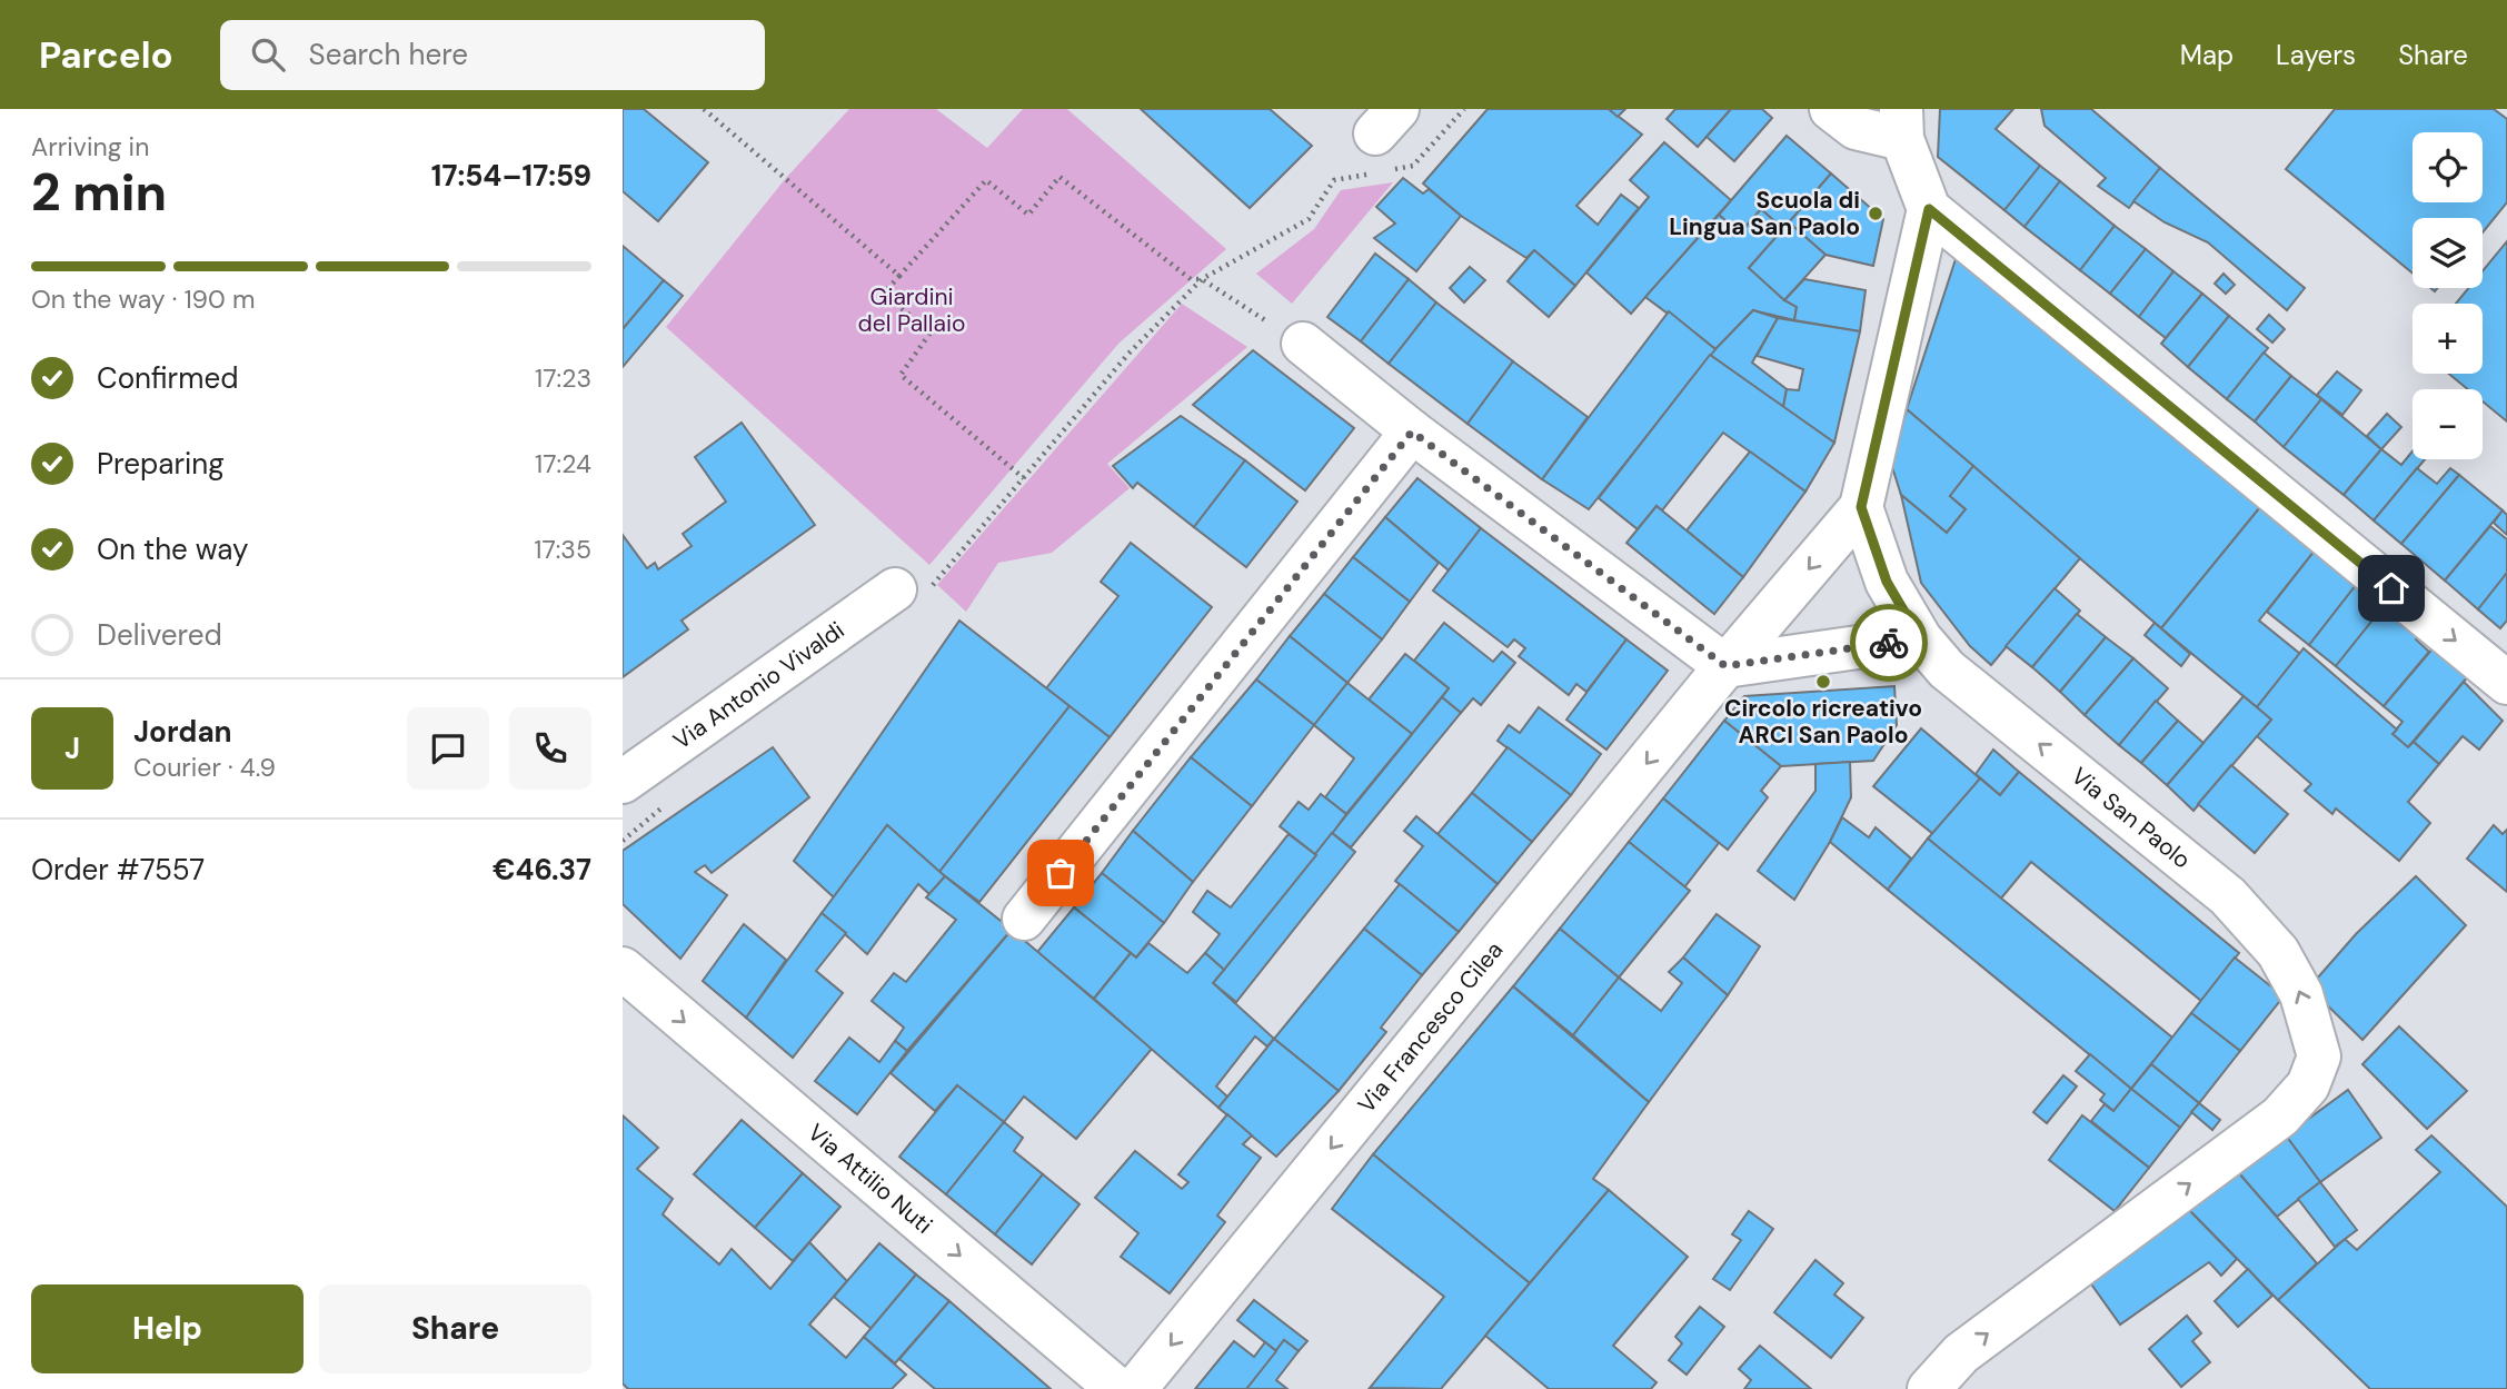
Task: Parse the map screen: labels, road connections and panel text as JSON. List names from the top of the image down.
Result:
{
  "streets": {
    "street": [
      "Via Antonio Vivaldi",
      "Via San Paolo",
      "Via Francesco Cilea",
      "Via Attilio Nuti"
    ]
  },
  "crossings": [
    ["Via San Paolo", "Via Francesco Cilea"]
  ],
  "one_way": ["Via Francesco Cilea", "Via Attilio Nuti"],
  "parks": ["Giardini del Pallaio"],
  "places": ["Scuola di Lingua San Paolo", "Circolo ricreativo ARCI San Paolo"],
  "page": {
    "header": "Parcelo",
    "search": "Search here",
    "nav": ["Map", "Layers", "Share"],
    "heading": ["2 min", "Arriving in", "17:54–17:59"],
    "panel": [
      "Jordan",
      "Courier · 4.9",
      "Order #7557",
      "€46.37"
    ],
    "map_buttons": ["+", "−"],
    "bar": "On the way · 190 m",
    "list": [
      ["Confirmed", "17:23"],
      ["Preparing", "17:24"],
      ["On the way", "17:35"],
      "Delivered"
    ],
    "round": "J",
    "buttons": ["Help", "Share"]
  }
}
